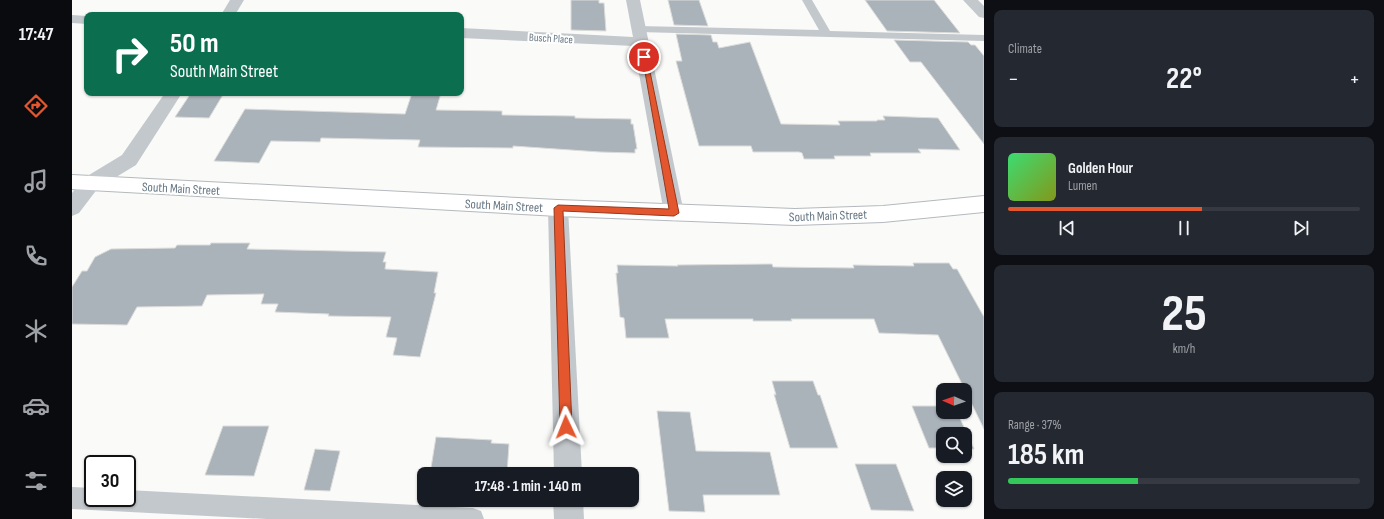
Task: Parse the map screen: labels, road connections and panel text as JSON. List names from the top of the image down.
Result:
{
  "streets": {
    "highway": ["South Main Street"],
    "street": ["Busch Place"]
  },
  "north": "left",
  "page": {
    "tabs": "17:47",
    "tile": [
      "Climate",
      ["25", "km/h"],
      ["Range · 37%", "185 km"]
    ],
    "turn": ["50 m", "South Main Street"],
    "heat": ["−", "22°", "+"],
    "song": ["Golden Hour", "Lumen"],
    "limit": "30",
    "trip": "17:48 · 1 min · 140 m"
  }
}
